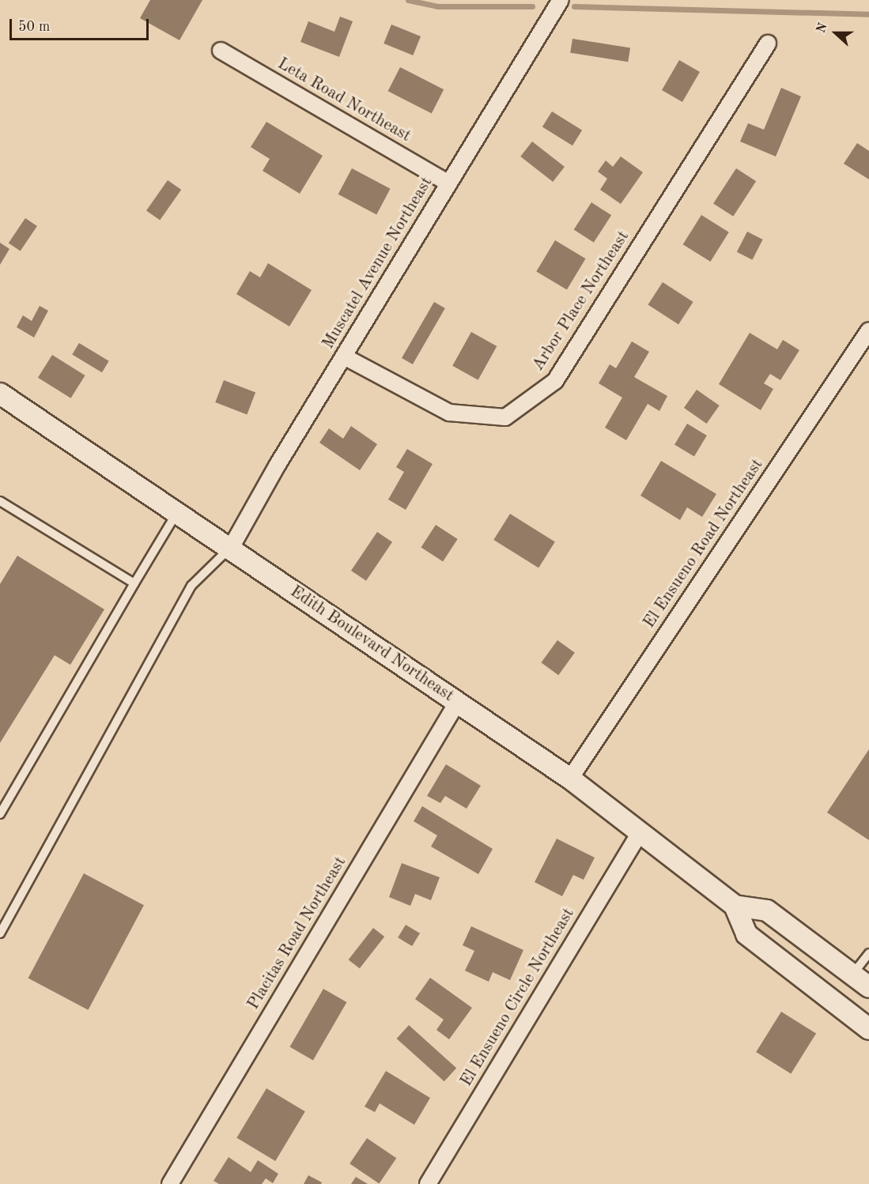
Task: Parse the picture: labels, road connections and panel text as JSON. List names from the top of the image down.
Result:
{
  "streets": {
    "street": [
      "Leta Road Northeast",
      "Muscatel Avenue Northeast",
      "Arbor Place Northeast",
      "El Ensueno Road Northeast",
      "Edith Boulevard Northeast",
      "Placitas Road Northeast",
      "El Ensueno Circle Northeast"
    ]
  },
  "crossings": [
    ["Leta Road Northeast", "Muscatel Avenue Northeast"],
    ["Muscatel Avenue Northeast", "Arbor Place Northeast"],
    ["Muscatel Avenue Northeast", "Edith Boulevard Northeast"],
    ["El Ensueno Road Northeast", "Edith Boulevard Northeast"],
    ["Edith Boulevard Northeast", "Placitas Road Northeast"],
    ["Edith Boulevard Northeast", "El Ensueno Circle Northeast"]
  ],
  "scale_bar": "50 m",
  "north": "left"
}
